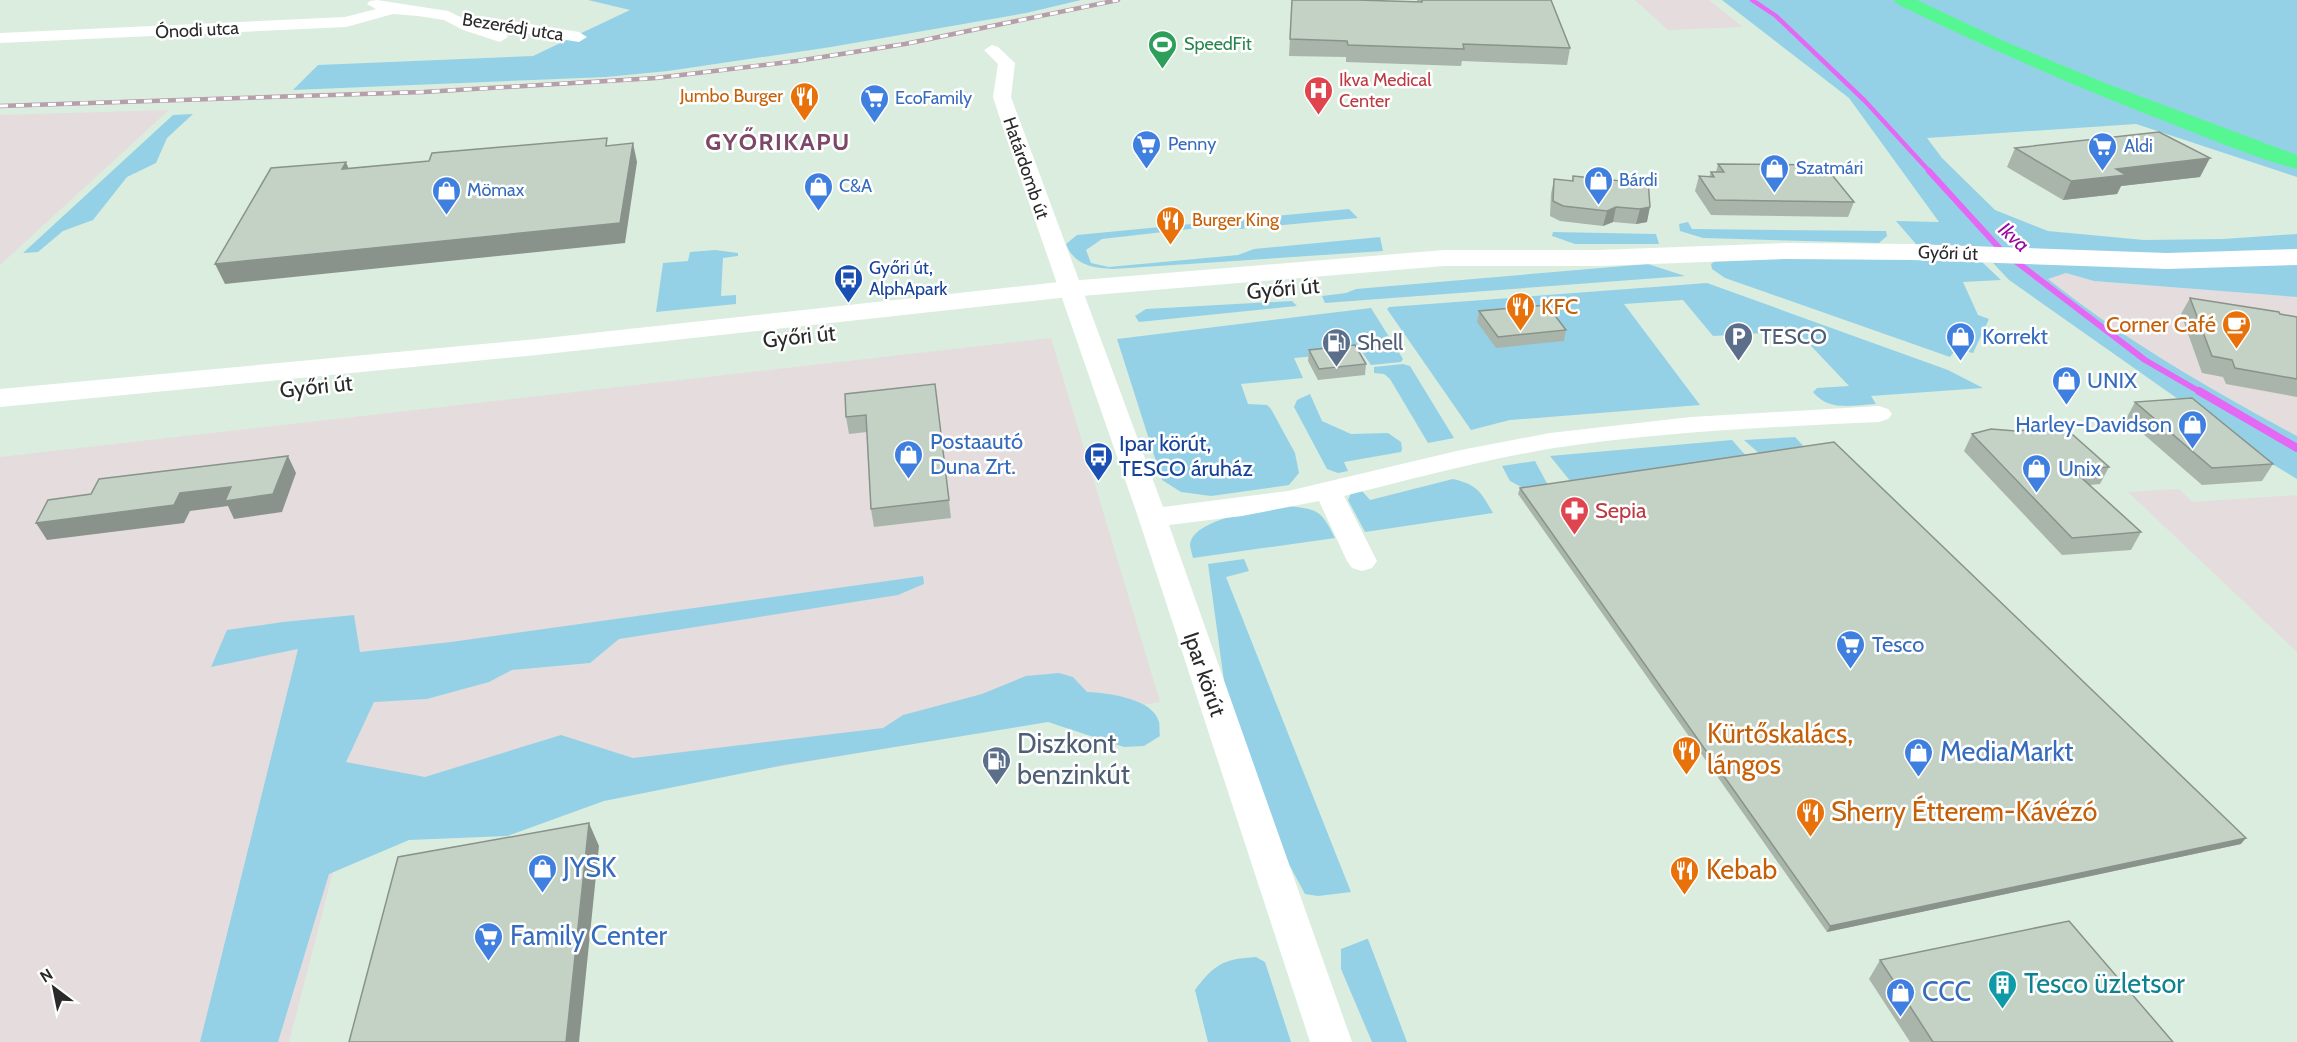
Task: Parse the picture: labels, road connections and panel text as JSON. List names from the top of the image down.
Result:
{
  "streets": {
    "main road": ["Győri út"],
    "street": [
      "Bezerédj utca",
      "Ónodi utca",
      "Határdomb út",
      "Ipar körút"
    ]
  },
  "crossings": [
    ["Bezerédj utca", "Ónodi utca"],
    ["Határdomb út", "Győri út"],
    ["Határdomb út", "Ipar körút"],
    ["Győri út", "Ipar körút"]
  ],
  "districts": ["GYŐRIKAPU"],
  "water": ["Ikva"],
  "places": {
    "sports": ["SpeedFit"],
    "hospital": ["Ikva Medical Center"],
    "restaurant": [
      "Jumbo Burger",
      "Burger King",
      "KFC",
      "Kürtőskalács, lángos",
      "Sherry Étterem-Kávézó",
      "Kebab"
    ],
    "supermarket": [
      "EcoFamily",
      "Penny",
      "Aldi",
      "Tesco",
      "Family Center"
    ],
    "shop": [
      "Szatmári",
      "Bárdi",
      "C&A",
      "Mömax",
      "Korrekt",
      "UNIX",
      "Harley-Davidson",
      "Postaautó Duna Zrt.",
      "Unix",
      "MediaMarkt",
      "JYSK",
      "CCC"
    ],
    "bus stop": ["Győri út, AlphApark", "Ipar körút, TESCO áruház"],
    "cafe": ["Corner Café"],
    "parking": ["TESCO"],
    "fuel station": ["Shell", "Diszkont benzinkút"],
    "pharmacy": ["Sepia"],
    "building": ["Tesco üzletsor"]
  },
  "north": "top left"
}
